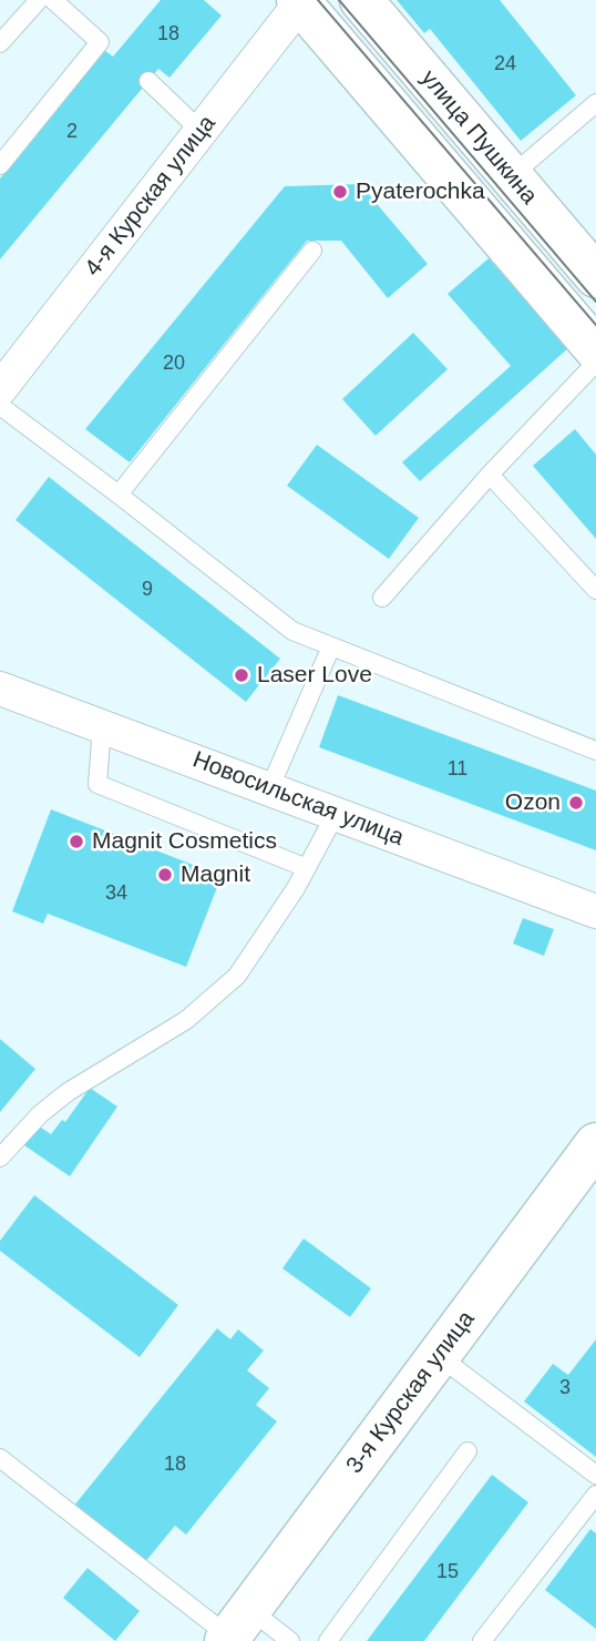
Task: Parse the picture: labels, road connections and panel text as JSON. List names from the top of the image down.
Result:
{
  "streets": {
    "main road": ["улица Пушкина", "3-я Курская улица"],
    "street": ["4-я Курская улица", "Новосильская улица"]
  },
  "crossings": [
    ["улица Пушкина", "4-я Курская улица"]
  ],
  "places": [
    "Pyaterochka",
    "Laser Love",
    "Ozon",
    "Magnit Cosmetics",
    "Magnit"
  ],
  "house_numbers": [
    "18",
    "24",
    "2",
    "20",
    "9",
    "11",
    "34",
    "3",
    "18",
    "15"
  ]
}
